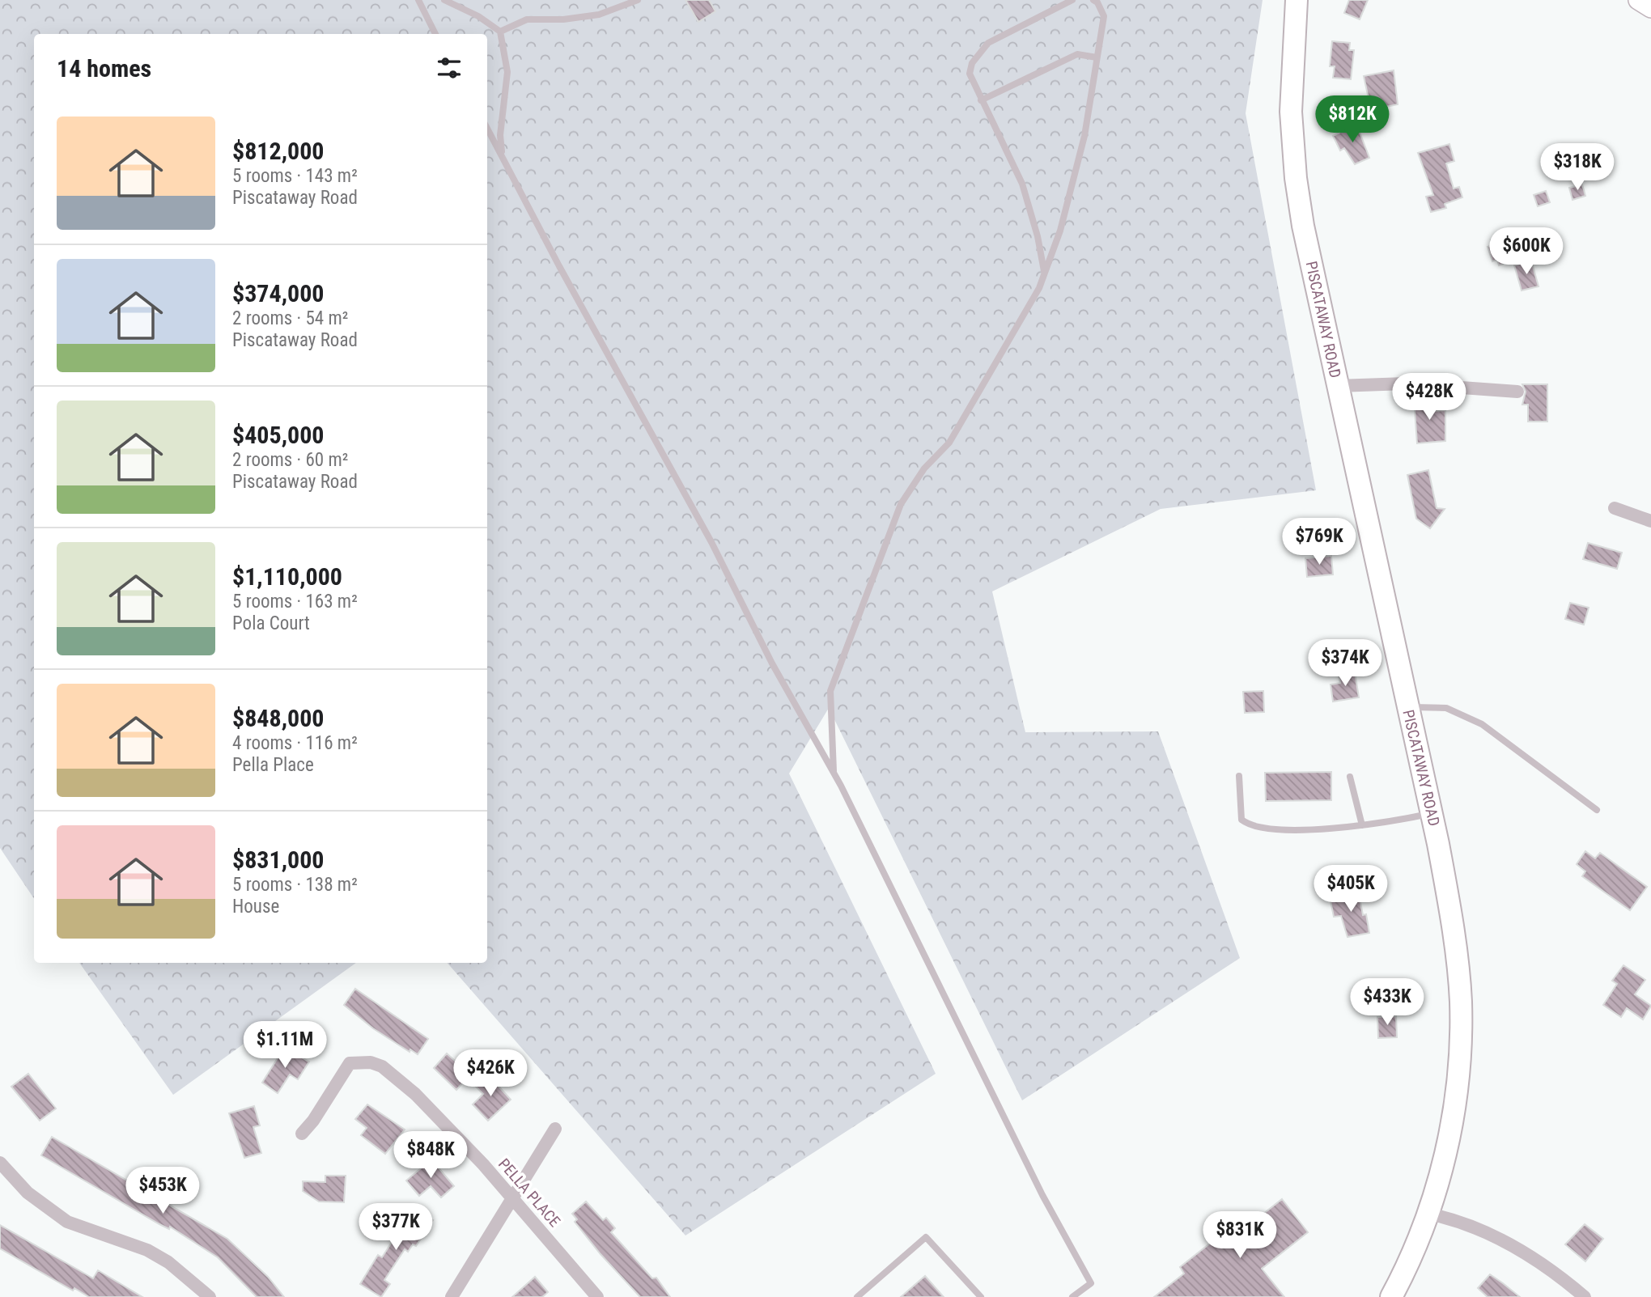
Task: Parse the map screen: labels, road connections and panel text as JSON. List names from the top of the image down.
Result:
{
  "streets": {
    "main road": ["PISCATAWAY ROAD"],
    "street": ["PELLA PLACE"]
  },
  "page": {
    "heading": "14 homes",
    "price": [
      "$812K",
      "$318K",
      "$600K",
      "$428K",
      "$769K",
      "$374K",
      "$405K",
      "$433K",
      "$1.11M",
      "$426K",
      "$848K",
      "$453K",
      "$377K",
      "$831K"
    ],
    "list": [
      {
        "name": "$812,000",
        "note": "5 rooms · 143 m² · Piscataway Road"
      },
      {
        "name": "$374,000",
        "note": "2 rooms · 54 m² · Piscataway Road"
      },
      {
        "name": "$405,000",
        "note": "2 rooms · 60 m² · Piscataway Road"
      },
      {
        "name": "$1,110,000",
        "note": "5 rooms · 163 m² · Pola Court"
      },
      {
        "name": "$848,000",
        "note": "4 rooms · 116 m² · Pella Place"
      },
      {
        "name": "$831,000",
        "note": "5 rooms · 138 m² · House"
      }
    ]
  }
}
